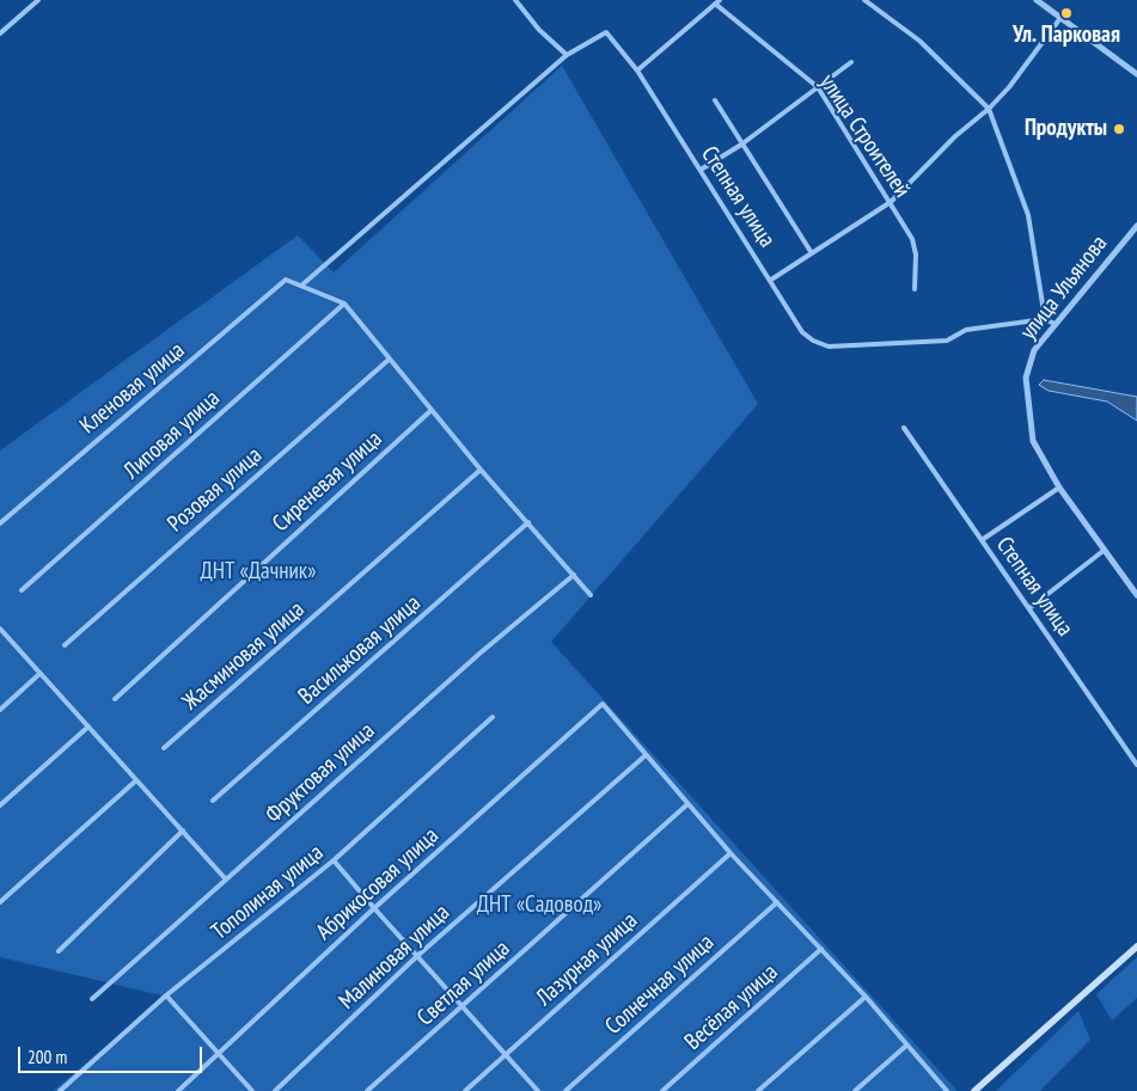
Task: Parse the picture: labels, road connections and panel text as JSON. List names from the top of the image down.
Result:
{
  "streets": {
    "street": [
      "улица Строителей",
      "Степная улица",
      "улица Ульянова",
      "Кленовая улица",
      "Липовая улица",
      "Сиреневая улица",
      "Розовая улица",
      "Васильковая улица",
      "Жасминовая улица",
      "Фруктовая улица",
      "Абрикосовая улица",
      "Тополиная улица",
      "Малиновая улица",
      "Лазурная улица",
      "Светлая улица",
      "Солнечная улица",
      "Весёлая улица"
    ]
  },
  "crossings": [
    ["Абрикосовая улица", "Малиновая улица"]
  ],
  "parks": ["ДНТ «Дачник»", "ДНТ «Садовод»"],
  "places": ["Ул. Парковая", "Продукты"],
  "scale_bar": "200 m"
}
